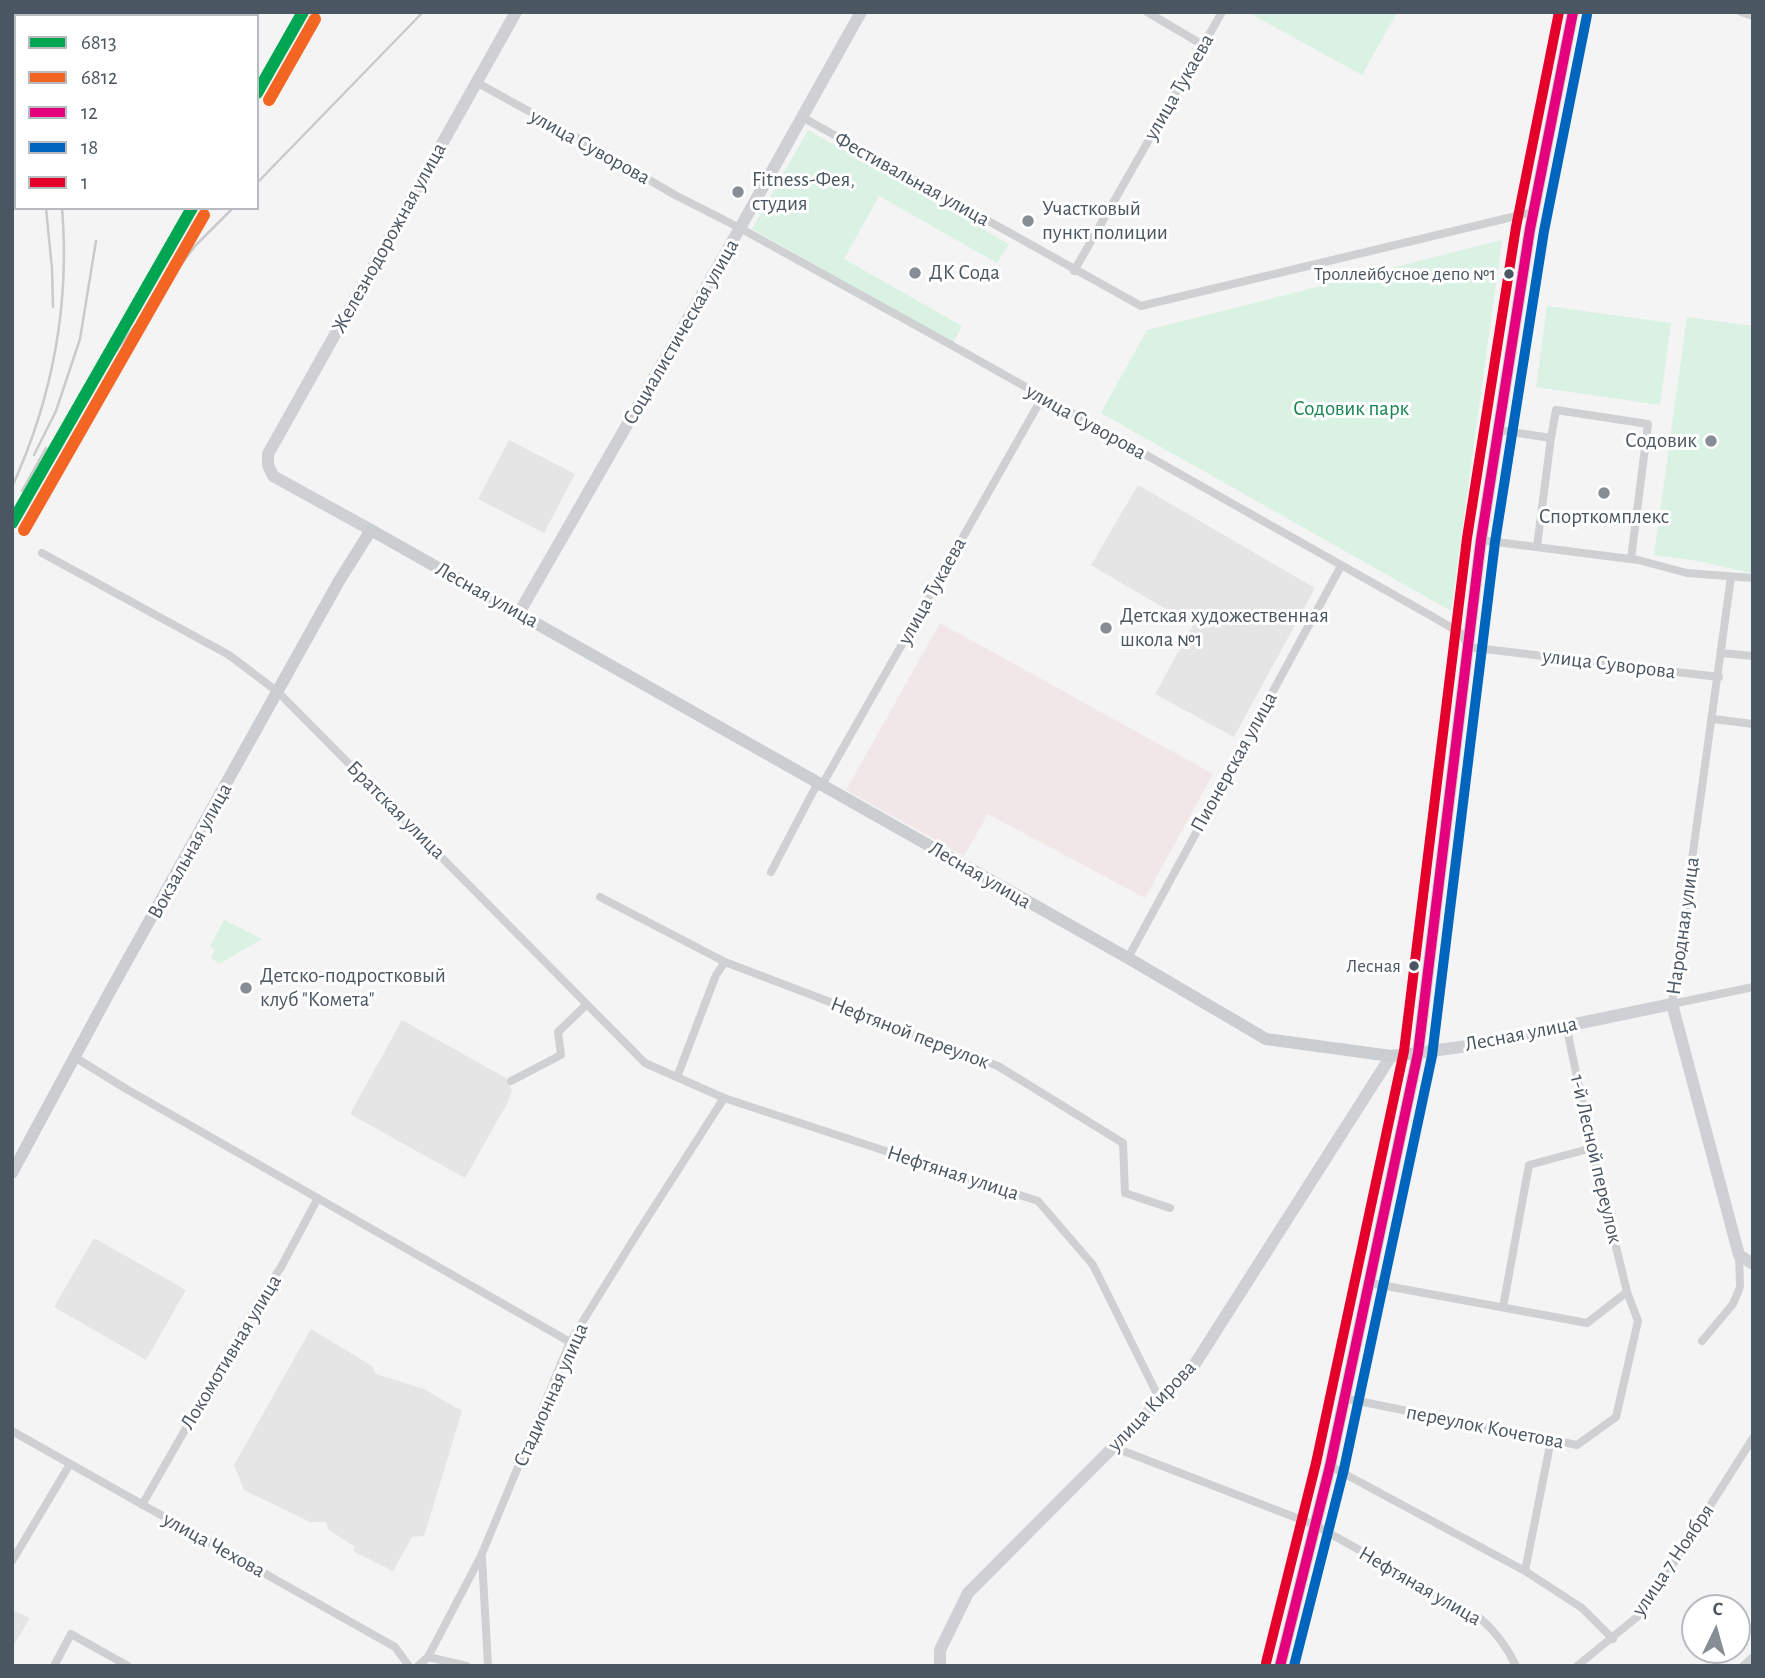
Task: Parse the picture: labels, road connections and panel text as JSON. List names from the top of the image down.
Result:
{
  "streets": {
    "main road": ["Лесная улица", "Вокзальная улица"],
    "street": [
      "улица Тукаева",
      "улица Суворова",
      "Фестивальная улица",
      "Железнодорожная улица",
      "Социалистическая улица",
      "Пионерская улица",
      "Братская улица",
      "Народная улица",
      "Нефтяной переулок",
      "1-й Лесной переулок",
      "Нефтяная улица",
      "Локомотивная улица",
      "Стадионная улица",
      "улица Кирова",
      "переулок Кочетова",
      "улица Чехова",
      "улица 7 Ноября"
    ]
  },
  "crossings": [
    ["улица Тукаева", "улица Суворова"],
    ["улица Тукаева", "Фестивальная улица"],
    ["улица Тукаева", "Лесная улица"],
    ["улица Суворова", "Железнодорожная улица"],
    ["улица Суворова", "Социалистическая улица"],
    ["улица Суворова", "Пионерская улица"],
    ["улица Суворова", "Народная улица"],
    ["Фестивальная улица", "Социалистическая улица"],
    ["Железнодорожная улица", "Лесная улица"],
    ["Социалистическая улица", "Лесная улица"],
    ["Лесная улица", "Пионерская улица"],
    ["Лесная улица", "Вокзальная улица"],
    ["Лесная улица", "Народная улица"],
    ["Лесная улица", "1-й Лесной переулок"],
    ["Лесная улица", "улица Кирова"],
    ["Братская улица", "Вокзальная улица"],
    ["Братская улица", "Нефтяная улица"],
    ["Братская улица", "Стадионная улица"],
    ["1-й Лесной переулок", "переулок Кочетова"],
    ["Нефтяная улица", "Стадионная улица"],
    ["Нефтяная улица", "улица Кирова"],
    ["Локомотивная улица", "улица Чехова"]
  ],
  "parks": ["Содовик парк"],
  "places": [
    "Fitness-Фея, студия",
    "Участковый пункт полиции",
    "ДК Сода",
    "Троллейбусное депо №1",
    "Содовик",
    "Спорткомплекс",
    "Детская художественная школа №1",
    "Лесная",
    "Детско-подростковый клуб \"Комета\""
  ],
  "lines": [
    "transit line 6813",
    "transit line 12",
    "transit line 1",
    "transit line 18",
    "transit line 6812"
  ],
  "legend": [
    "6813",
    "6812",
    "12",
    "18",
    "1"
  ],
  "north": "top"
}
